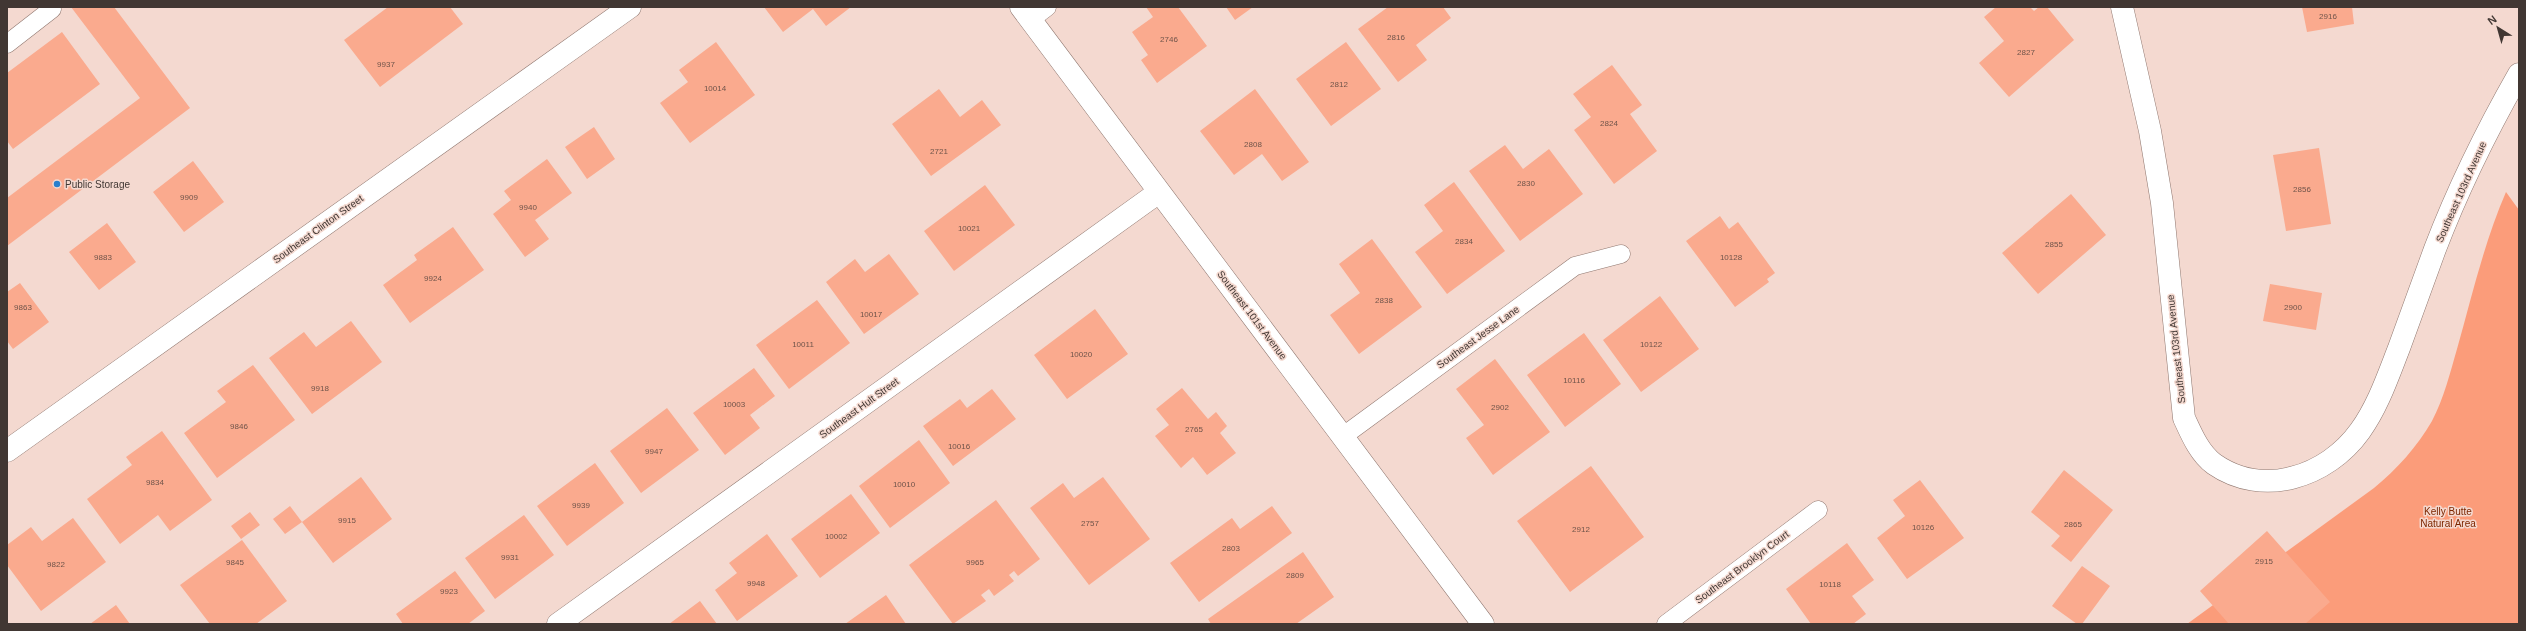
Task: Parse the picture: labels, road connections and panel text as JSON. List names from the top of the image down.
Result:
{
  "streets": {
    "street": [
      "Southeast 103rd Avenue",
      "Southeast Clinton Street",
      "Southeast 101st Avenue",
      "Southeast Hult Street"
    ],
    "lane": ["Southeast Jesse Lane", "Southeast Brooklyn Court"]
  },
  "crossings": [
    ["Southeast 101st Avenue", "Southeast Jesse Lane"],
    ["Southeast 101st Avenue", "Southeast Hult Street"]
  ],
  "parks": ["Kelly Butte Natural Area"],
  "places": ["Public Storage"],
  "house_numbers": [
    "2916",
    "2816",
    "2746",
    "2827",
    "9937",
    "2812",
    "10014",
    "2824",
    "2808",
    "2721",
    "2830",
    "2856",
    "9909",
    "9940",
    "10021",
    "2834",
    "2855",
    "9883",
    "10128",
    "9924",
    "2838",
    "9863",
    "2900",
    "10017",
    "10011",
    "10122",
    "10020",
    "10116",
    "9918",
    "10003",
    "2902",
    "9846",
    "2765",
    "10016",
    "9947",
    "9834",
    "10010",
    "9939",
    "9915",
    "2757",
    "2865",
    "10126",
    "2912",
    "10002",
    "2803",
    "9931",
    "2915",
    "9845",
    "9965",
    "9822",
    "2809",
    "9948",
    "10118",
    "9923"
  ],
  "north": "top left"
}
